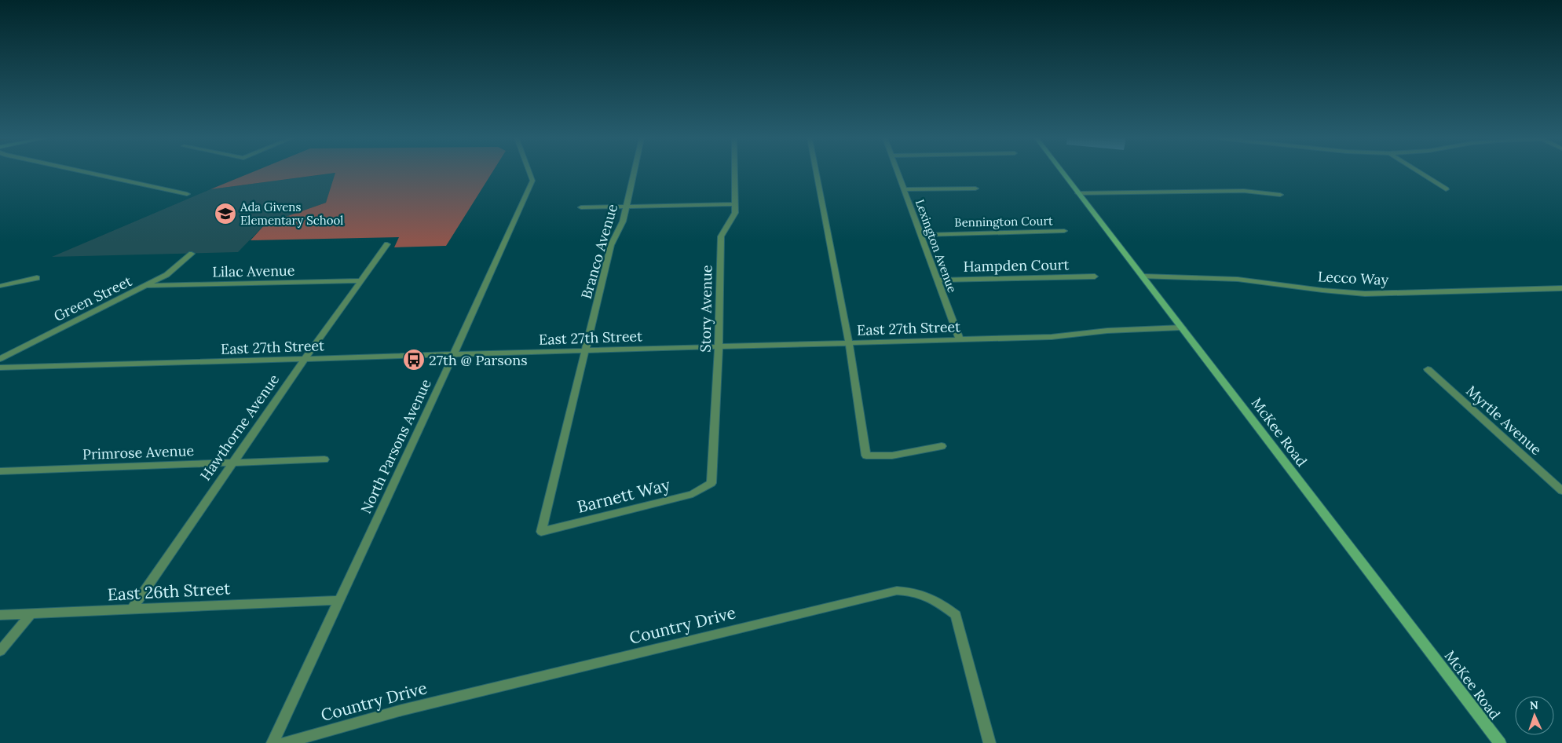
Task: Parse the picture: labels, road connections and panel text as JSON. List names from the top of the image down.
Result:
{
  "streets": {
    "street": [
      "Bennington Court",
      "Lexington Avenue",
      "Branco Avenue",
      "Hampden Court",
      "Lilac Avenue",
      "Lecco Way",
      "Green Street",
      "Story Avenue",
      "East 27th Street",
      "Myrtle Avenue",
      "Hawthorne Avenue",
      "McKee Road",
      "North Parsons Avenue",
      "Primrose Avenue",
      "Barnett Way",
      "East 26th Street",
      "Country Drive"
    ]
  },
  "crossings": [
    ["Bennington Court", "Lexington Avenue"],
    ["Lexington Avenue", "Hampden Court"],
    ["Lexington Avenue", "East 27th Street"],
    ["Branco Avenue", "East 27th Street"],
    ["Branco Avenue", "Barnett Way"],
    ["Lilac Avenue", "Green Street"],
    ["Lilac Avenue", "Hawthorne Avenue"],
    ["Lecco Way", "McKee Road"],
    ["Story Avenue", "East 27th Street"],
    ["Story Avenue", "Barnett Way"],
    ["East 27th Street", "Hawthorne Avenue"],
    ["East 27th Street", "McKee Road"],
    ["East 27th Street", "North Parsons Avenue"],
    ["Hawthorne Avenue", "Primrose Avenue"],
    ["Hawthorne Avenue", "East 26th Street"],
    ["North Parsons Avenue", "East 26th Street"]
  ],
  "places": {
    "school or university": ["Ada Givens Elementary School"],
    "bus stop": ["27th @ Parsons"]
  },
  "north": "top"
}
